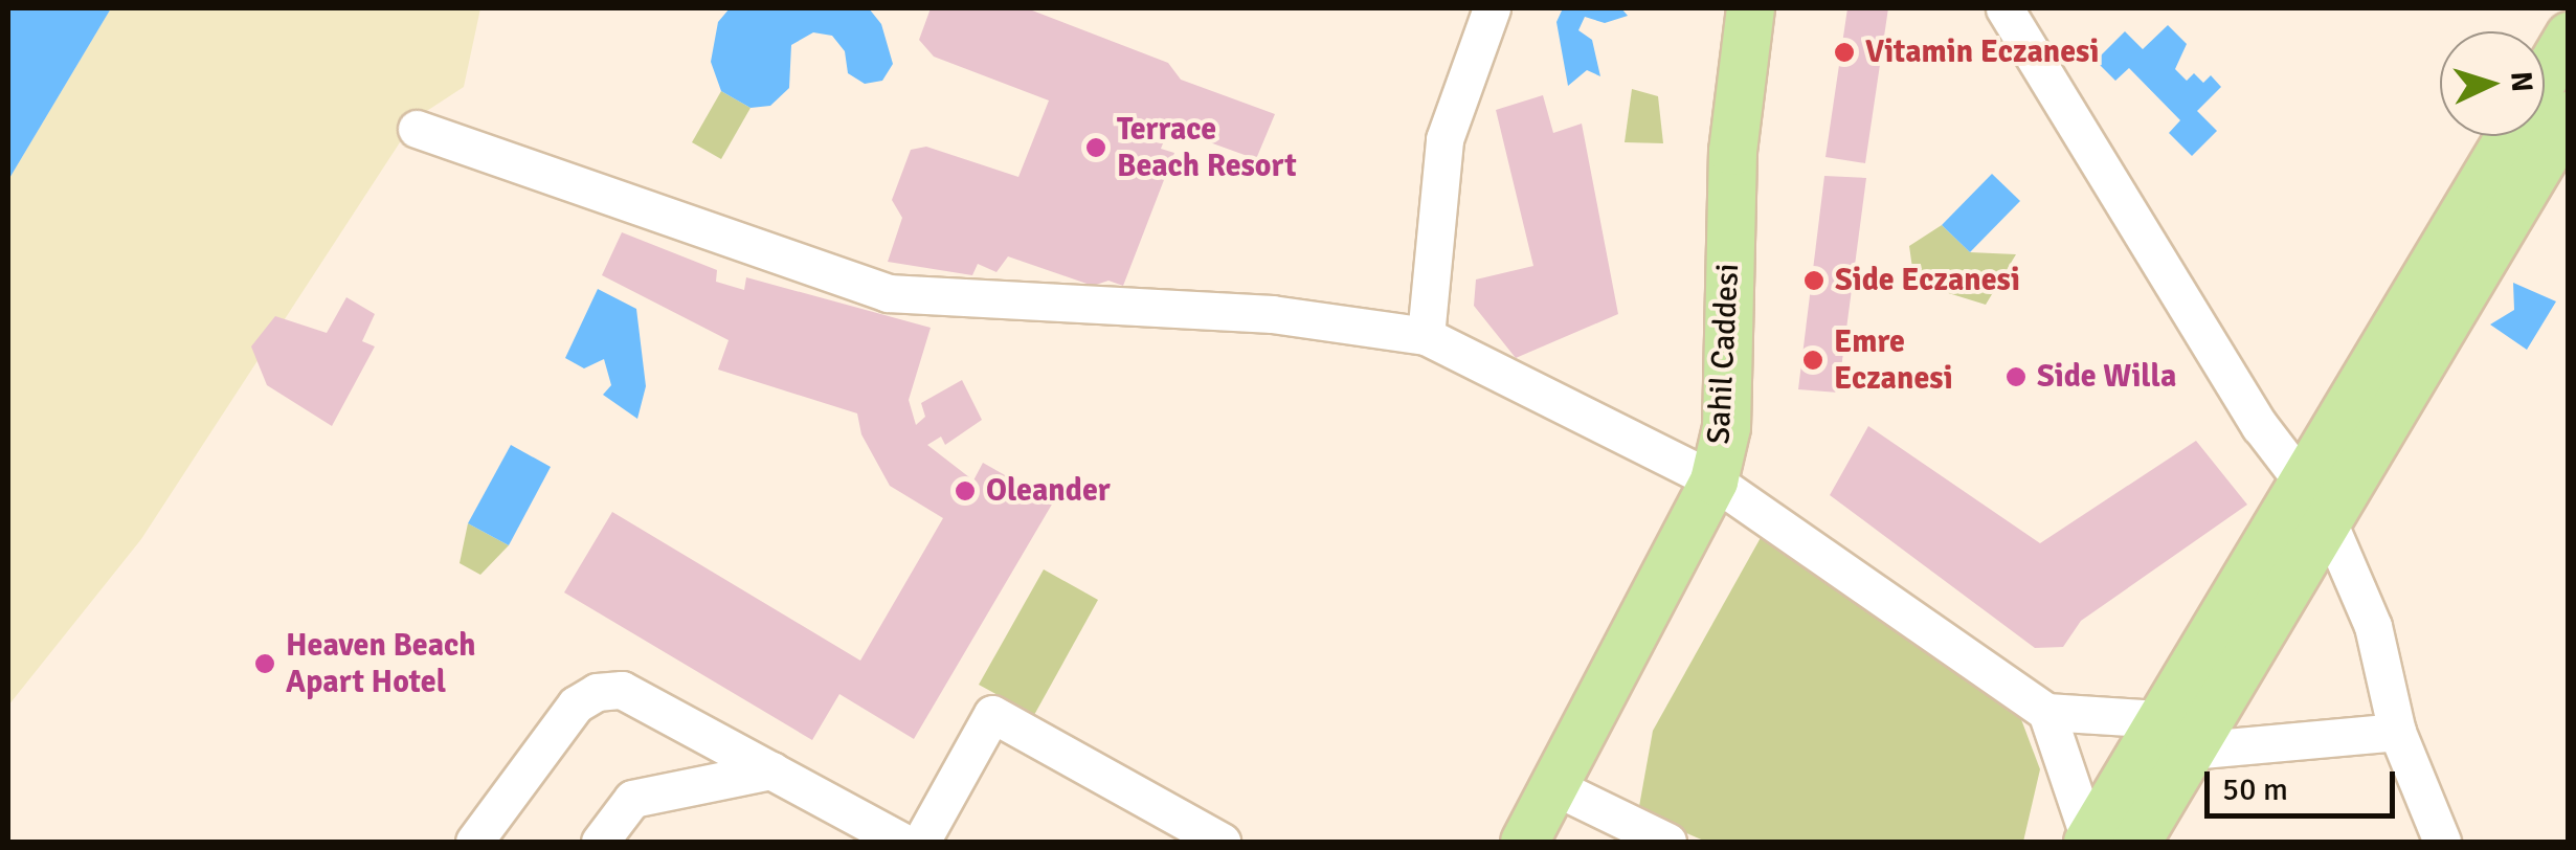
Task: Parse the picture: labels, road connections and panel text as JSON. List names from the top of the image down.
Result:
{
  "streets": {
    "main road": ["Sahil Caddesi"]
  },
  "places": [
    "Vitamin Eczanesi",
    "Terrace Beach Resort",
    "Side Eczanesi",
    "Emre Eczanesi",
    "Side Willa",
    "Oleander",
    "Heaven Beach Apart Hotel"
  ],
  "scale_bar": "50 m",
  "north": "right"
}
